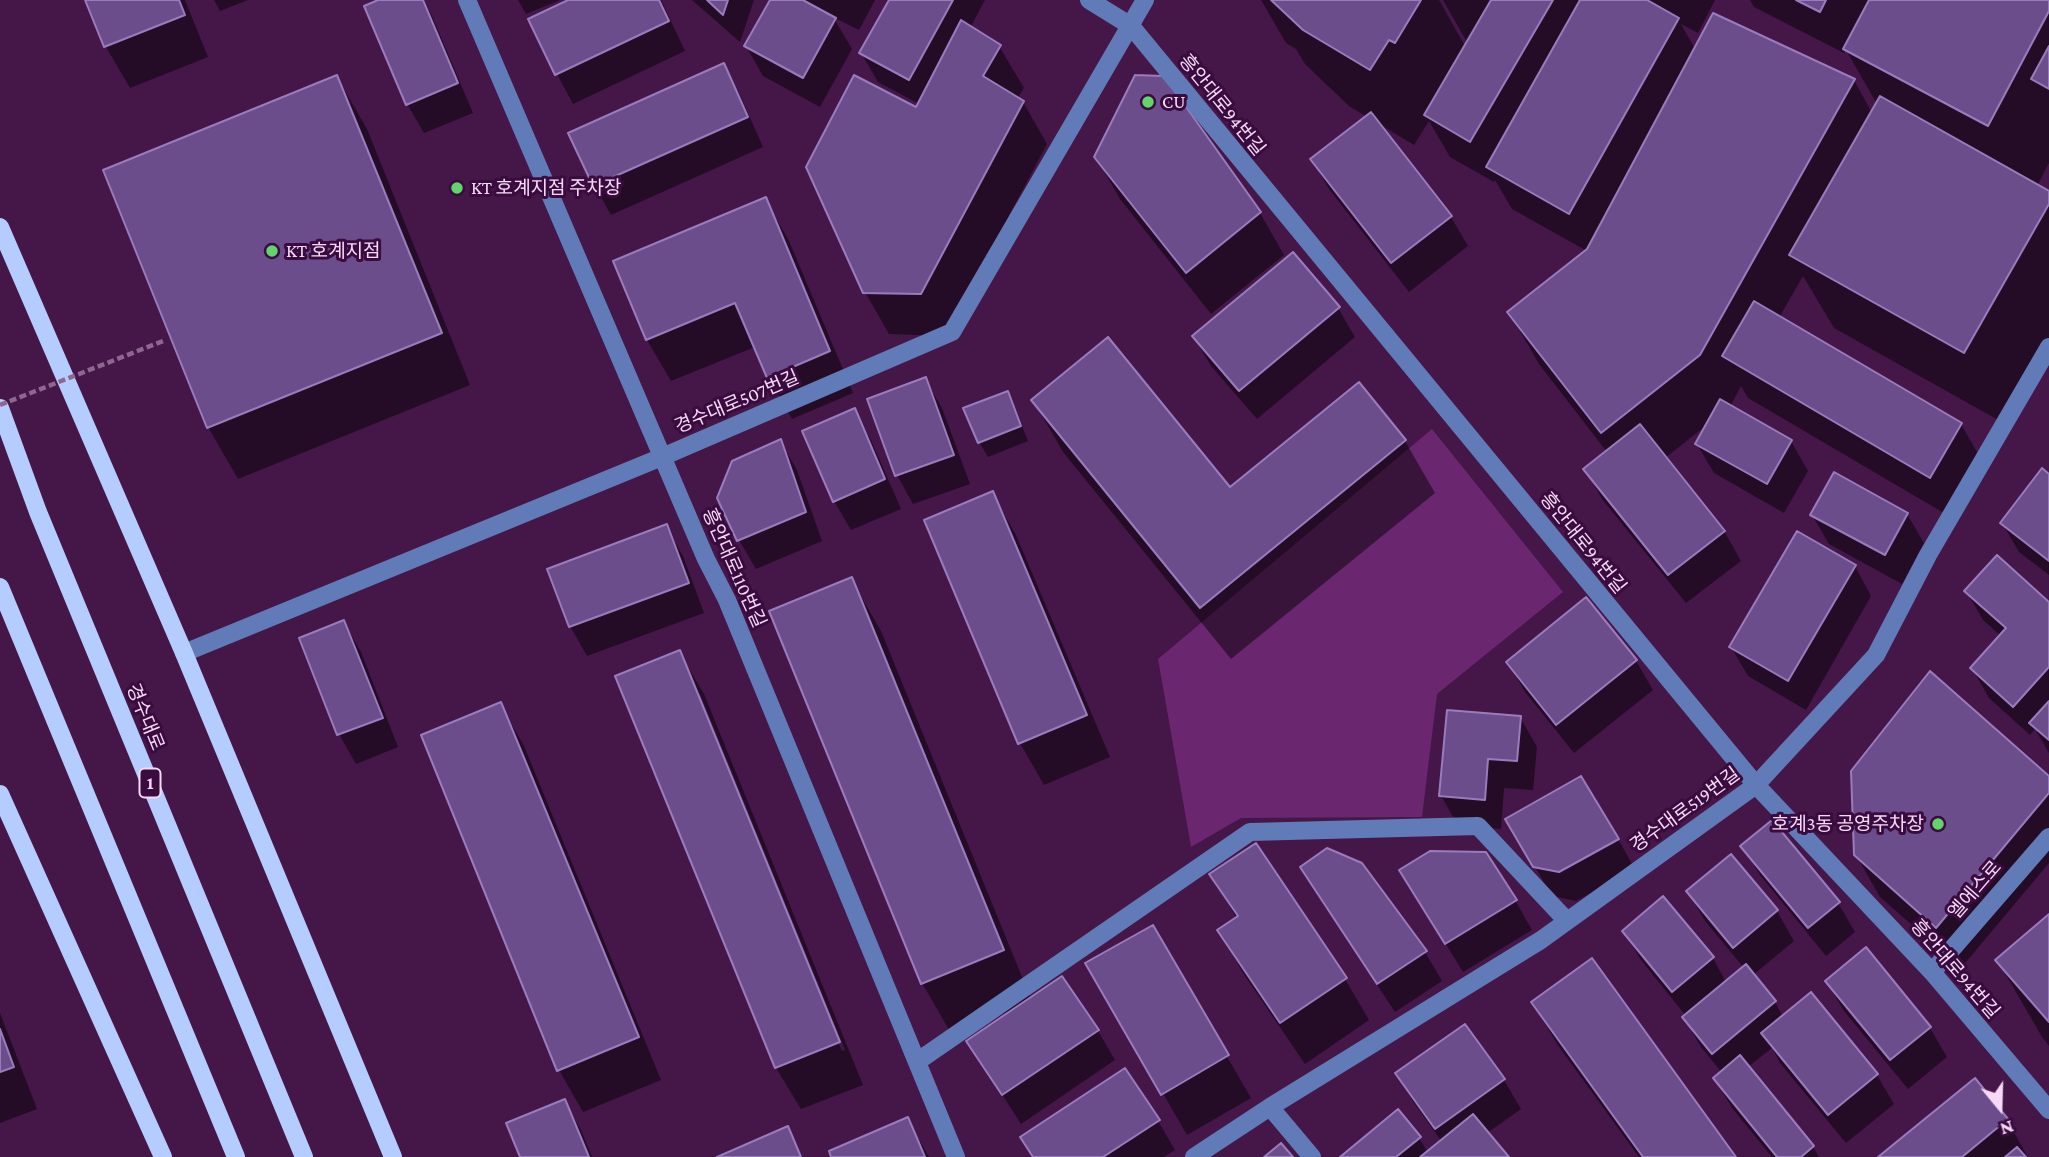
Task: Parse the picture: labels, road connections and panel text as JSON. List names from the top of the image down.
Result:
{
  "streets": {
    "main road": ["경수대로", "1"],
    "street": [
      "흥안대로94번길",
      "경수대로507번길",
      "흥안대로110번길",
      "경수대로519번길",
      "엘에스로"
    ]
  },
  "crossings": [
    ["흥안대로94번길", "경수대로507번길"],
    ["흥안대로94번길", "경수대로519번길"],
    ["흥안대로94번길", "엘에스로"],
    ["경수대로507번길", "흥안대로110번길"]
  ],
  "places": [
    "CU",
    "KT 호계지점 주차장",
    "KT 호계지점",
    "호계3동 공영주차장"
  ],
  "north": "bottom"
}
